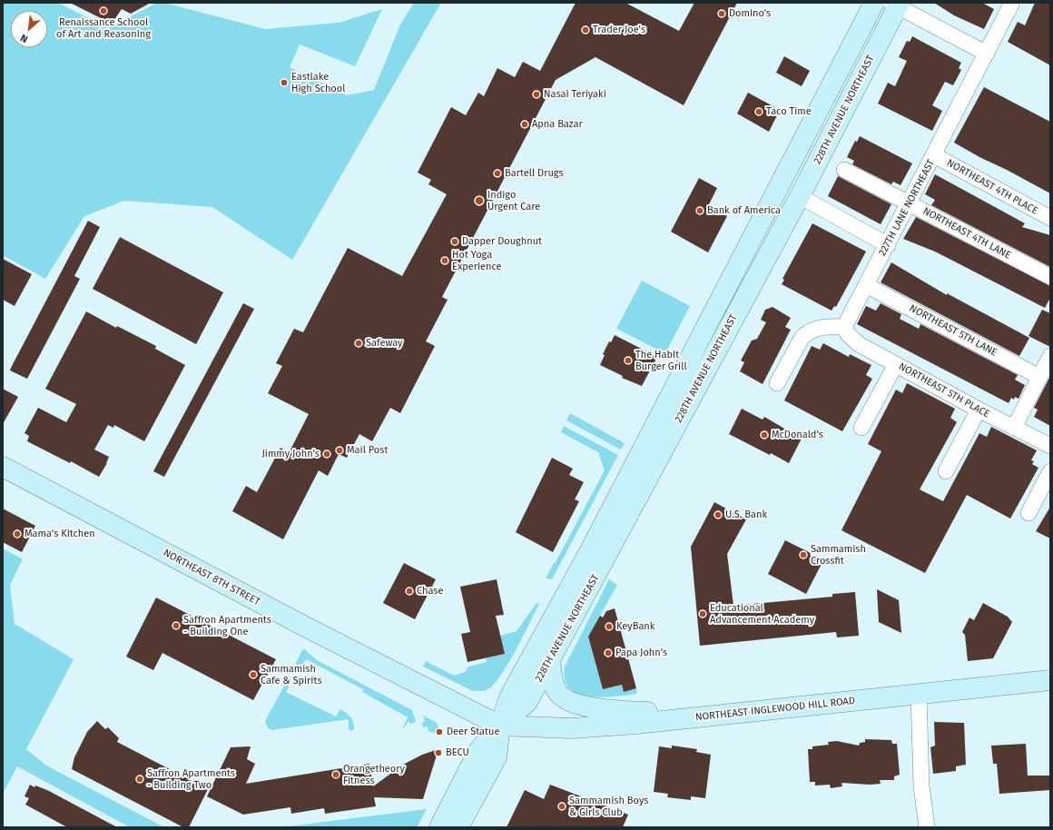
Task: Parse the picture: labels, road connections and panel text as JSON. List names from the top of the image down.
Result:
{
  "streets": {
    "main road": ["228TH AVENUE NORTHEAST", "NORTHEAST 8TH STREET", "NORTHEAST INGLEWOOD HILL ROAD"],
    "street": [
      "NORTHEAST 4TH PLACE",
      "227TH LANE NORTHEAST",
      "NORTHEAST 4TH LANE",
      "NORTHEAST 5TH LANE",
      "NORTHEAST 5TH PLACE"
    ]
  },
  "crossings": [
    ["228TH AVENUE NORTHEAST", "NORTHEAST 8TH STREET"],
    ["228TH AVENUE NORTHEAST", "NORTHEAST INGLEWOOD HILL ROAD"],
    ["NORTHEAST 4TH PLACE", "227TH LANE NORTHEAST"],
    ["227TH LANE NORTHEAST", "NORTHEAST 4TH LANE"],
    ["227TH LANE NORTHEAST", "NORTHEAST 5TH LANE"],
    ["227TH LANE NORTHEAST", "NORTHEAST 5TH PLACE"],
    ["NORTHEAST 8TH STREET", "NORTHEAST INGLEWOOD HILL ROAD"]
  ],
  "places": [
    "Renaissance School of Art and Reasoning",
    "Domino's",
    "Trader Joe's",
    "Eastlake High School",
    "Nasai Teriyaki",
    "Taco Time",
    "Apna Bazar",
    "Bartell Drugs",
    "Indigo Urgent Care",
    "Bank of America",
    "Dapper Doughnut",
    "Hot Yoga Experience",
    "Safeway",
    "The Habit Burger Grill",
    "McDonald's",
    "Mail Post",
    "Jimmy John's",
    "U.S. Bank",
    "Mama's Kitchen",
    "Sammamish Crossfit",
    "Chase",
    "Educational Advancement Academy",
    "Saffron Apartments - Building One",
    "KeyBank",
    "Papa John's",
    "Sammamish Cafe & Spirits",
    "Deer Statue",
    "BECU",
    "Orangetheory Fitness",
    "Saffron Apartments - Building Two",
    "Sammamish Boys & Girls Club"
  ],
  "north": "bottom left"
}
